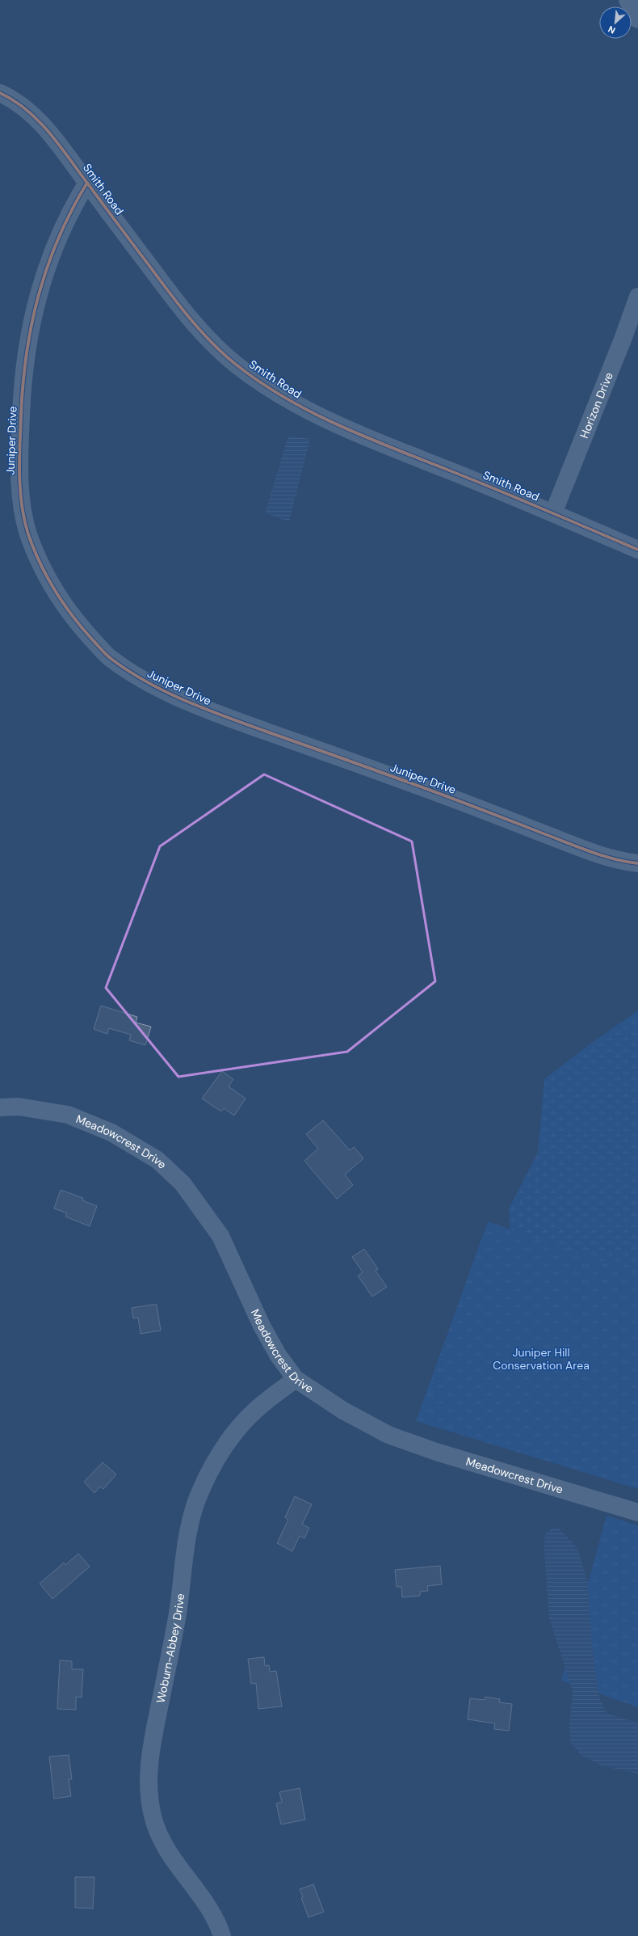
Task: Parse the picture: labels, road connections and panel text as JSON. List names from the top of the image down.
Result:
{
  "streets": {
    "street": [
      "Smith Road",
      "Horizon Drive",
      "Juniper Drive",
      "Meadowcrest Drive",
      "Woburn-Abbey Drive"
    ]
  },
  "crossings": [
    ["Smith Road", "Horizon Drive"],
    ["Smith Road", "Juniper Drive"],
    ["Meadowcrest Drive", "Woburn-Abbey Drive"]
  ],
  "parks": ["Juniper Hill Conservation Area"],
  "north": "bottom left"
}
